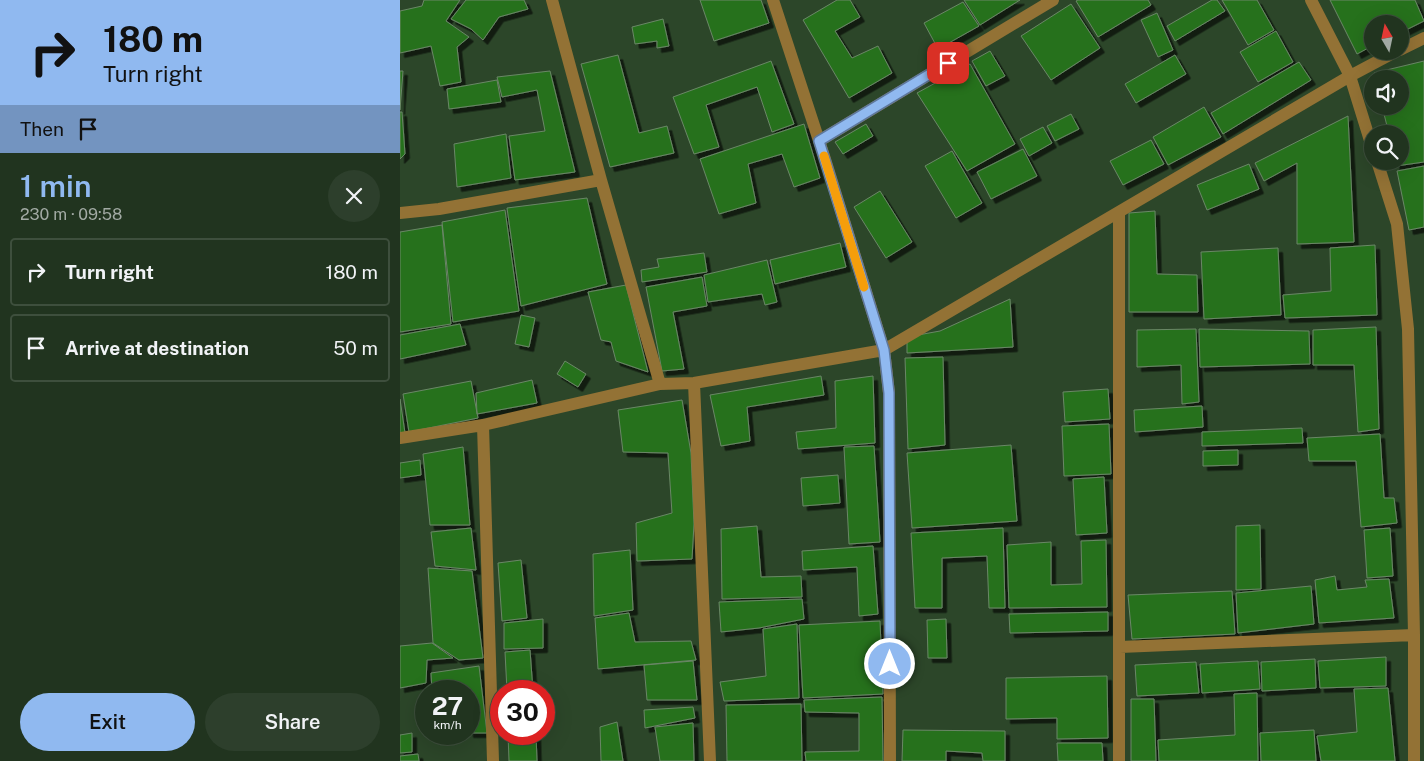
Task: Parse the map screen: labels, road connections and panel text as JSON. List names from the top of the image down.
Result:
{
  "north": "top",
  "page": {
    "turn": ["180 m", "Turn right"],
    "then": "Then",
    "heading": ["1 min", "230 m · 09:58"],
    "list": [
      {
        "name": "Turn right",
        "value": "180 m"
      },
      {
        "name": "Arrive at destination",
        "value": "50 m"
      }
    ],
    "speed": "27 km/h",
    "limit": "30",
    "buttons": ["Exit", "Share"]
  }
}
